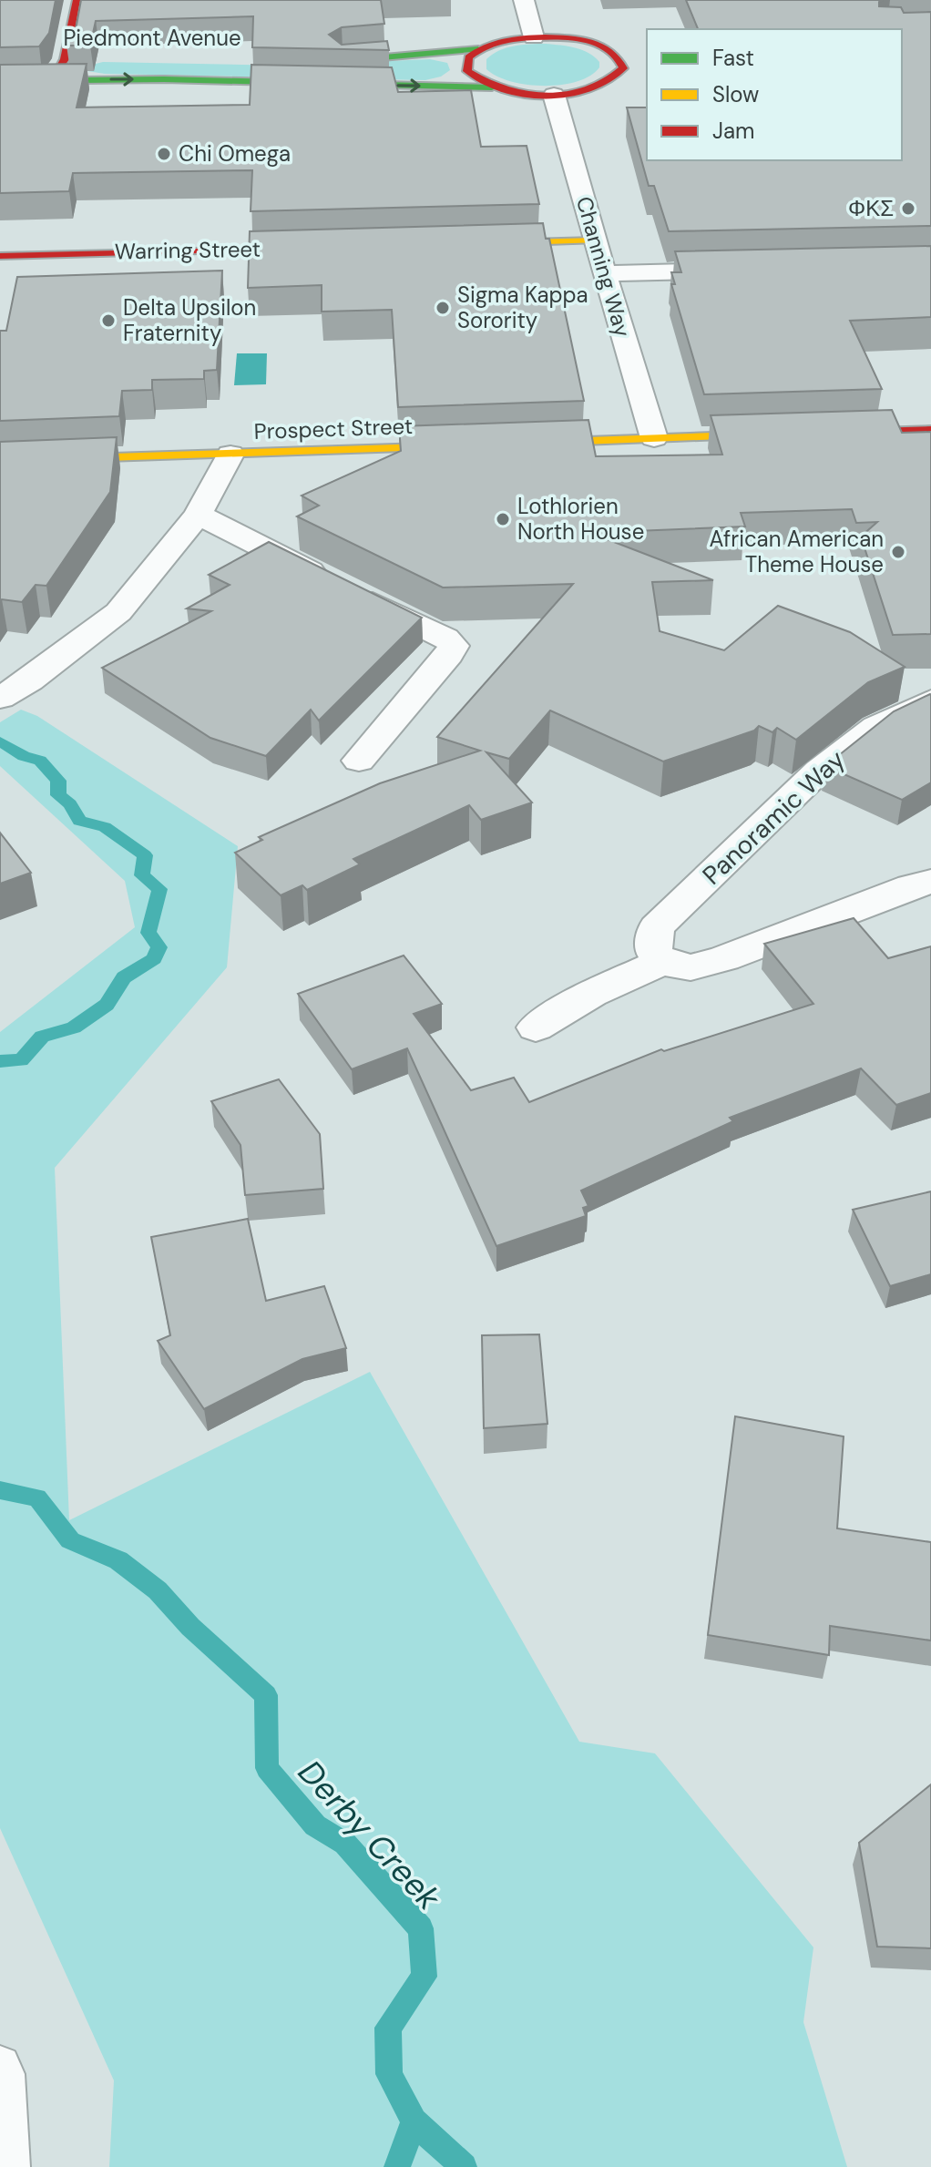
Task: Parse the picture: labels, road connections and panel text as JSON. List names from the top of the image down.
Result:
{
  "streets": {
    "street": [
      "Piedmont Avenue",
      "Warring Street",
      "Channing Way",
      "Prospect Street",
      "Panoramic Way"
    ]
  },
  "crossings": [
    ["Piedmont Avenue", "Channing Way"]
  ],
  "water": ["Derby Creek"],
  "places": [
    "Chi Omega",
    "ΦΚΣ",
    "Sigma Kappa Sorority",
    "Delta Upsilon Fraternity",
    "Lothlorien North House",
    "African American Theme House"
  ],
  "legend": ["Fast", "Slow", "Jam"]
}
